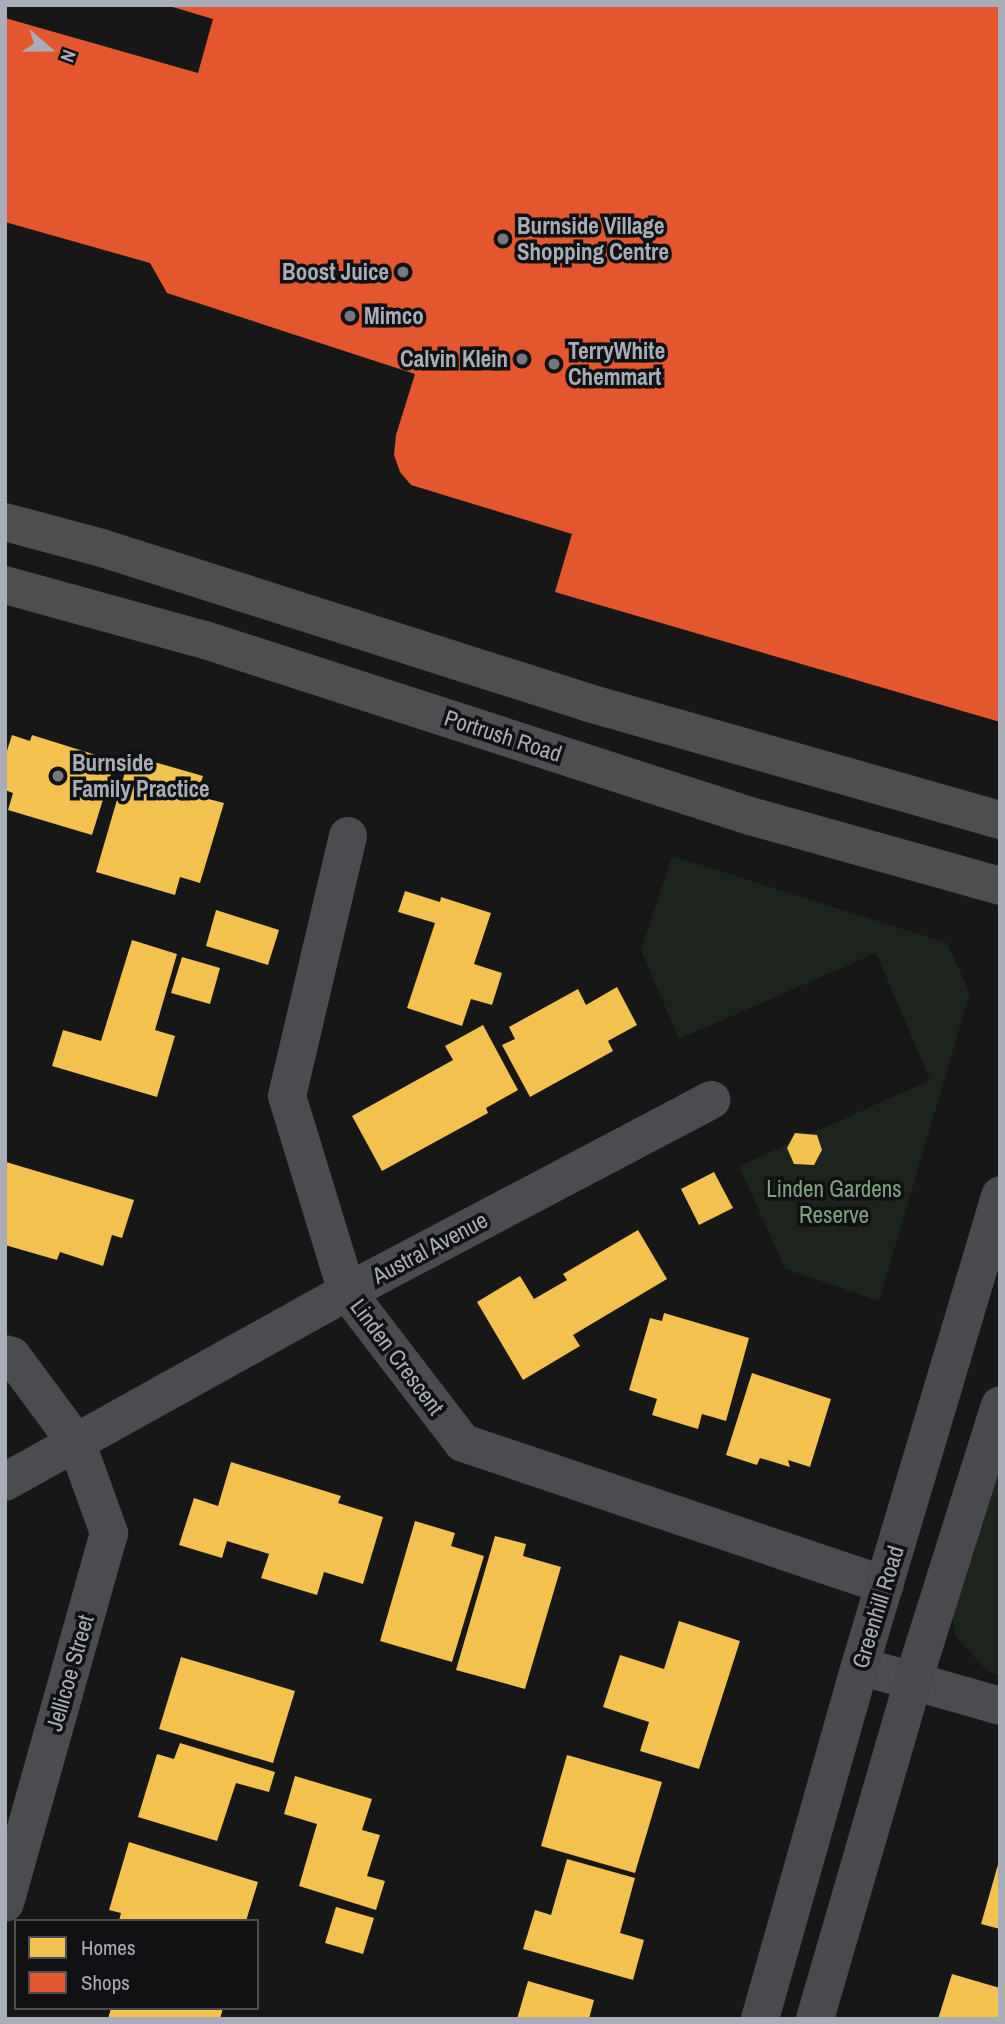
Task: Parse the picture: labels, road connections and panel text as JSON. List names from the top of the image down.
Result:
{
  "streets": {
    "highway": ["Portrush Road"],
    "main road": ["Greenhill Road"],
    "street": ["Austral Avenue", "Linden Crescent", "Jellicoe Street"]
  },
  "crossings": [
    ["Austral Avenue", "Linden Crescent"],
    ["Austral Avenue", "Jellicoe Street"],
    ["Linden Crescent", "Greenhill Road"]
  ],
  "parks": ["Linden Gardens Reserve"],
  "places": [
    "Burnside Village Shopping Centre",
    "Boost Juice",
    "Mimco",
    "Calvin Klein",
    "TerryWhite Chemmart",
    "Burnside Family Practice"
  ],
  "legend": ["Homes", "Shops"],
  "north": "right"
}
